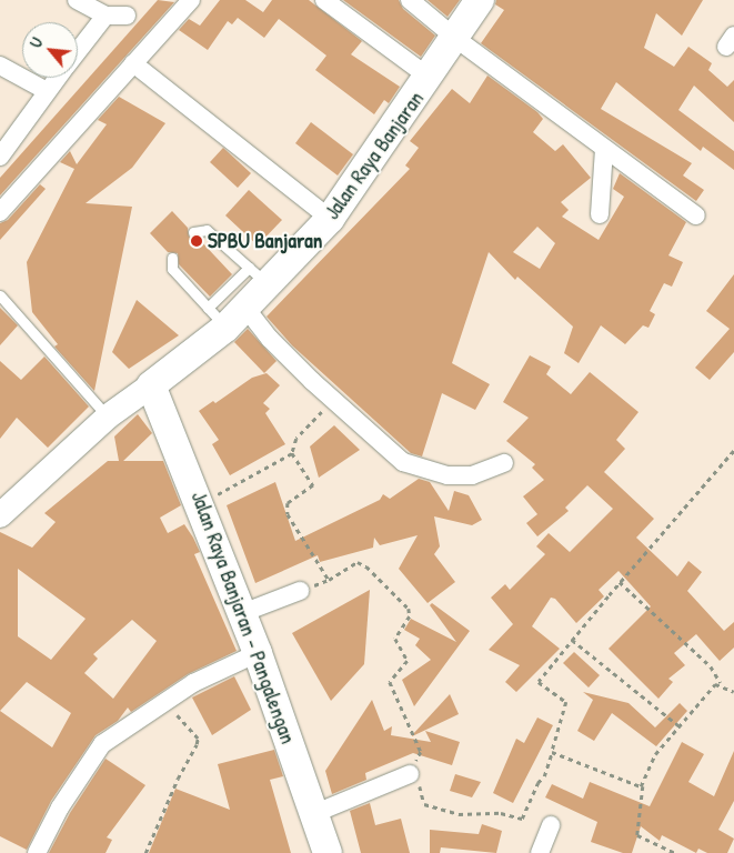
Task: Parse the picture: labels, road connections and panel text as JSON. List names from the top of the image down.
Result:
{
  "streets": {
    "main road": ["Jalan Raya Banjaran", "Jalan Raya Banjaran - Pangalengan"]
  },
  "crossings": [
    ["Jalan Raya Banjaran", "Jalan Raya Banjaran - Pangalengan"]
  ],
  "places": ["SPBU Banjaran"],
  "north": "top left"
}
